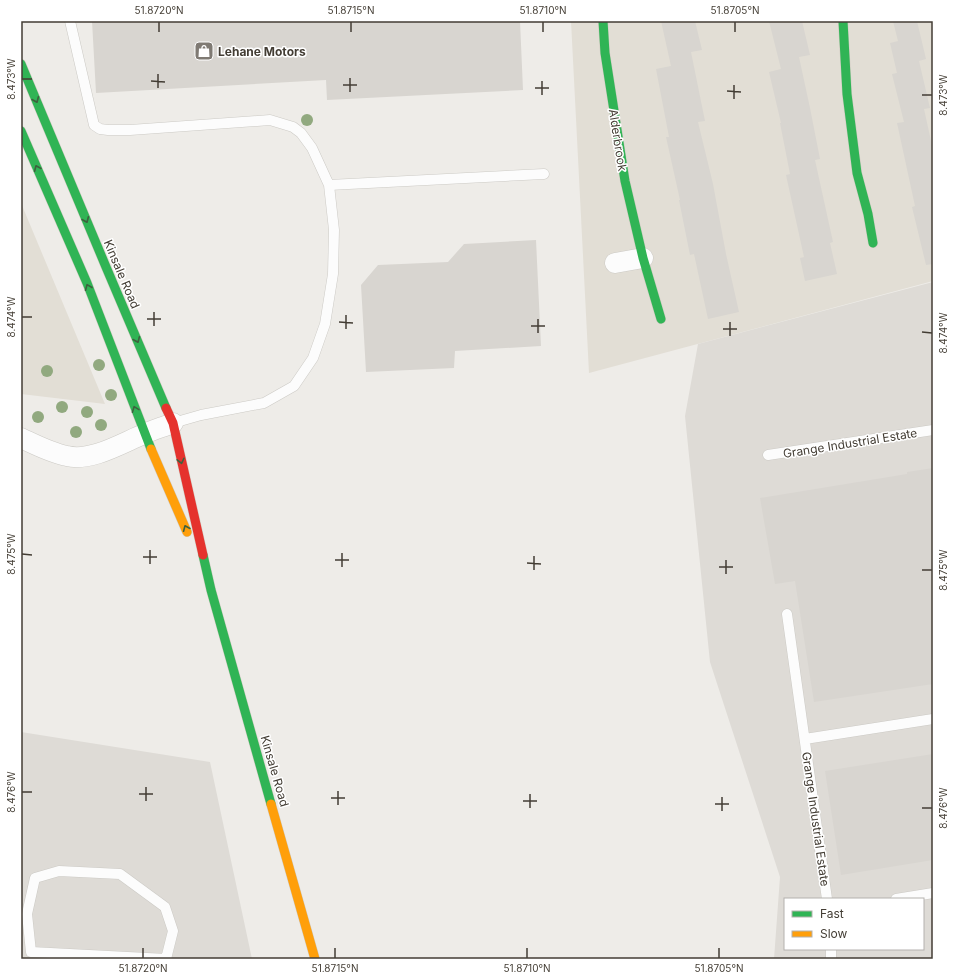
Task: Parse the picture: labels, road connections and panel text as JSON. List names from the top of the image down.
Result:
{
  "streets": {
    "main road": ["Alderbrook", "Kinsale Road"],
    "lane": ["Grange Industrial Estate"]
  },
  "places": {
    "shop": ["Lehane Motors"]
  },
  "legend": ["Fast", "Slow"],
  "coordinates": [
    "51.8720°N",
    "51.8715°N",
    "51.8710°N",
    "51.8705°N",
    "8.473°W",
    "8.474°W",
    "8.475°W",
    "8.476°W"
  ]
}
